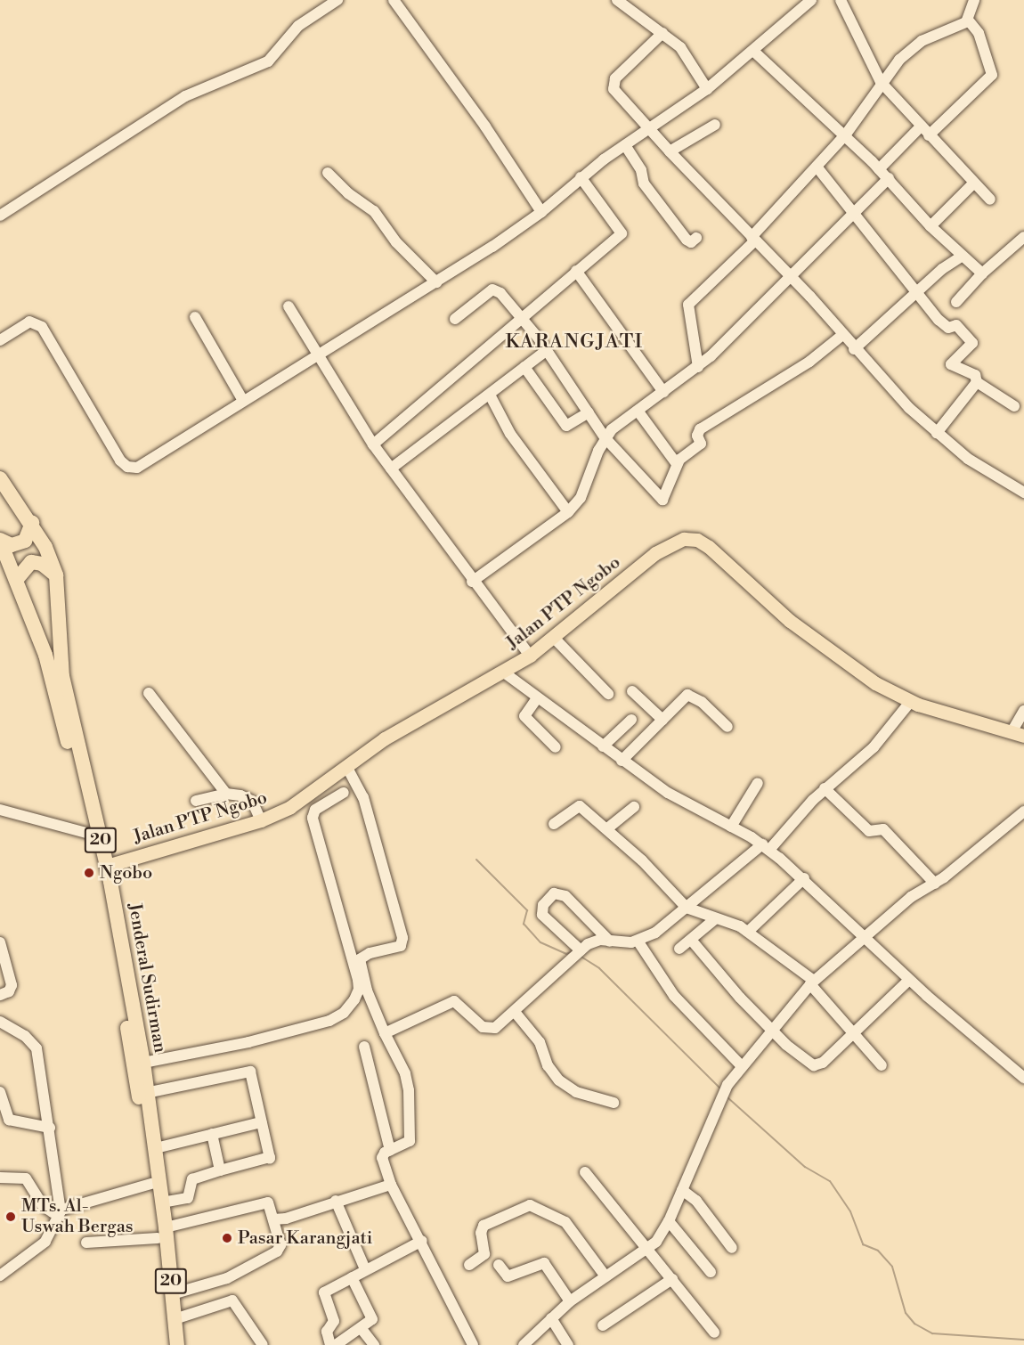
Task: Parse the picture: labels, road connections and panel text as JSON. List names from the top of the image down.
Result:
{
  "streets": {
    "highway": ["20", "Jenderal Sudirman"],
    "main road": ["Jalan PTP Ngobo"]
  },
  "crossings": [
    ["Jalan PTP Ngobo", "Jenderal Sudirman"]
  ],
  "districts": ["KARANGJATI"],
  "places": ["Ngobo", "MTs. Al- Uswah Bergas", "Pasar Karangjati"]
}
